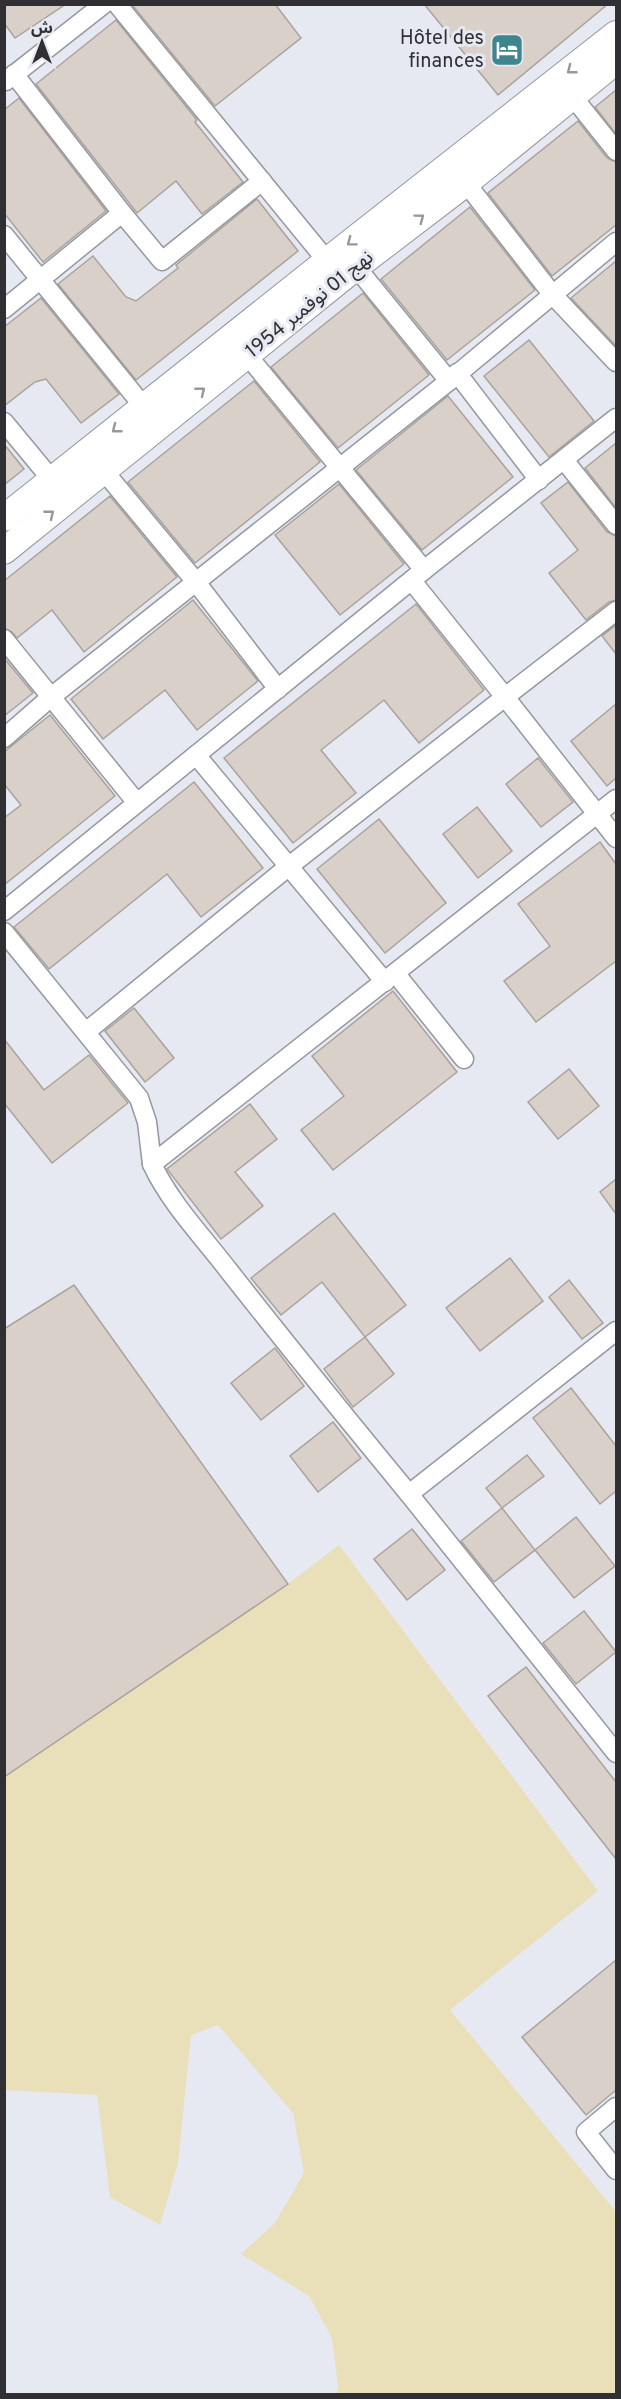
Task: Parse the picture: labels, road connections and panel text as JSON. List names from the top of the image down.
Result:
{
  "streets": {
    "main road": ["نهج 01 نوفمبر 1954"]
  },
  "places": {
    "hotel": ["Hôtel des finances"]
  },
  "north": "top"
}
